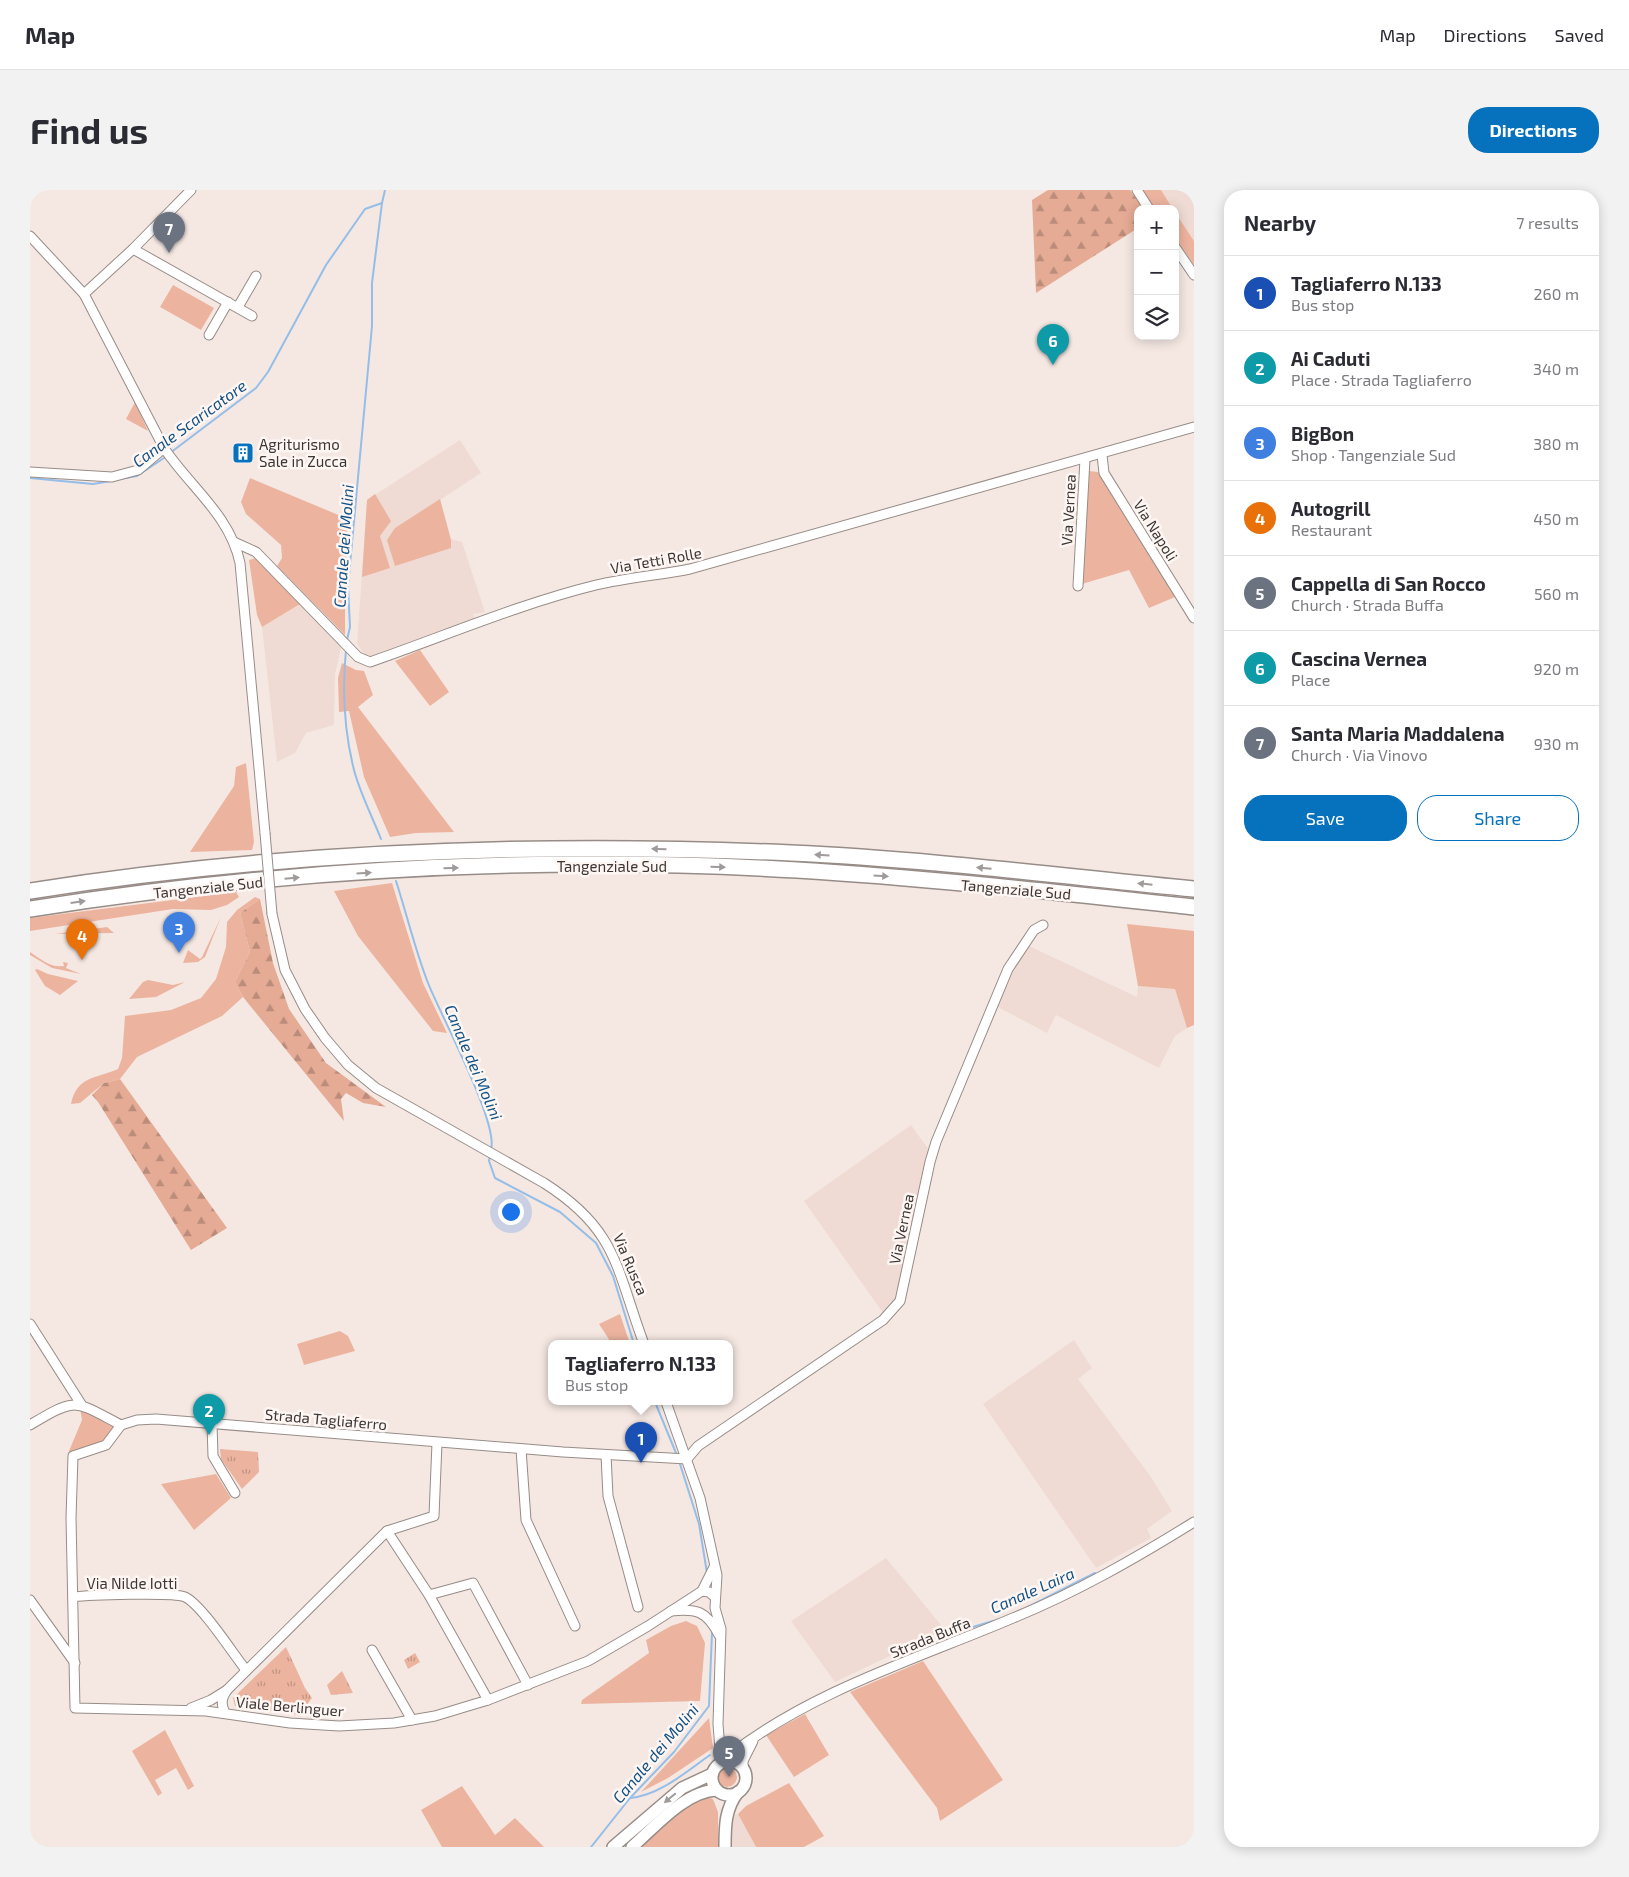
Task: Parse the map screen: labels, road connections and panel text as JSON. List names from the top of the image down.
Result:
{
  "streets": {
    "highway": ["Tangenziale Sud"],
    "street": [
      "Via Vernea",
      "Via Napoli",
      "Via Tetti Rolle",
      "Via Rusca",
      "Strada Tagliaferro",
      "Via Nilde Iotti",
      "Strada Buffa",
      "Viale Berlinguer"
    ]
  },
  "crossings": [
    ["Via Vernea", "Via Napoli"],
    ["Via Vernea", "Via Tetti Rolle"],
    ["Via Vernea", "Strada Tagliaferro"],
    ["Via Tetti Rolle", "Via Rusca"],
    ["Strada Tagliaferro", "Via Nilde Iotti"]
  ],
  "water": ["Canale Scaricatore", "Canale dei Molini", "Canale Laira"],
  "places": {
    "building": ["Agriturismo Sale in Zucca"]
  },
  "page": {
    "header": "Map",
    "nav": ["Map", "Directions", "Saved"],
    "buttons": [
      "Directions",
      ["Save", "Share"]
    ],
    "title": "Find us",
    "heading": ["Nearby", "7 results"],
    "map_buttons": ["+", "−"],
    "pins": [
      "7",
      "6",
      "3",
      "4",
      "2",
      "1",
      "5"
    ],
    "list": [
      {
        "mark": "1",
        "name": "Tagliaferro N.133",
        "note": "Bus stop",
        "value": "260 m"
      },
      {
        "mark": "2",
        "name": "Ai Caduti",
        "note": "Place · Strada Tagliaferro",
        "value": "340 m"
      },
      {
        "mark": "3",
        "name": "BigBon",
        "note": "Shop · Tangenziale Sud",
        "value": "380 m"
      },
      {
        "mark": "4",
        "name": "Autogrill",
        "note": "Restaurant",
        "value": "450 m"
      },
      {
        "mark": "5",
        "name": "Cappella di San Rocco",
        "note": "Church · Strada Buffa",
        "value": "560 m"
      },
      {
        "mark": "6",
        "name": "Cascina Vernea",
        "note": "Place",
        "value": "920 m"
      },
      {
        "mark": "7",
        "name": "Santa Maria Maddalena",
        "note": "Church · Via Vinovo",
        "value": "930 m"
      }
    ],
    "popup": ["Tagliaferro N.133", "Bus stop"]
  }
}
